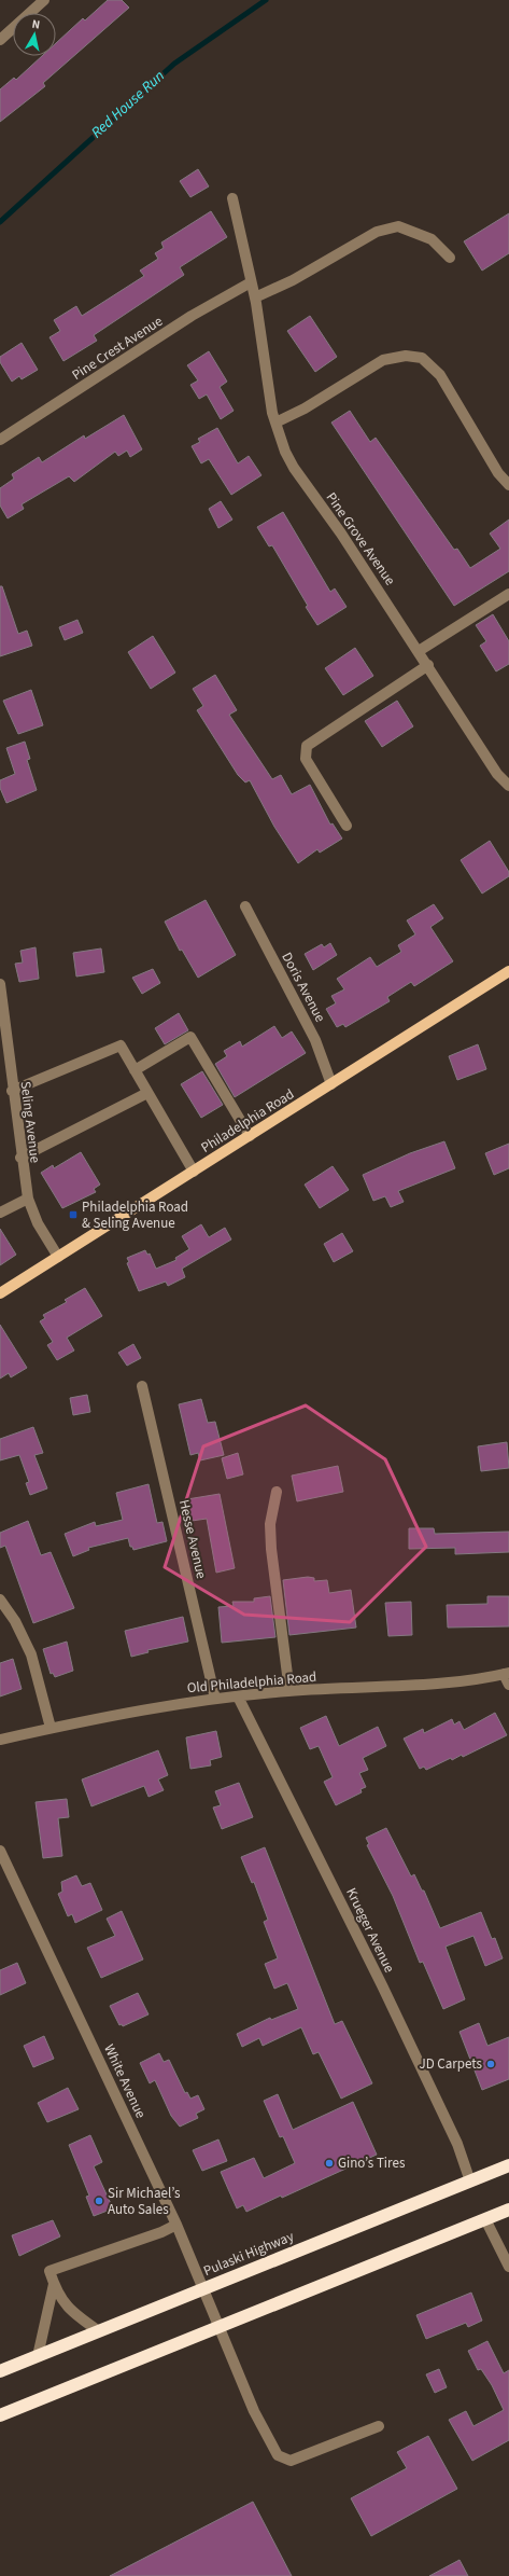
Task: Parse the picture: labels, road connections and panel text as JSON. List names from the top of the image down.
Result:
{
  "streets": {
    "highway": ["Pulaski Highway"],
    "main road": ["Philadelphia Road"],
    "street": [
      "Pine Crest Avenue",
      "Pine Grove Avenue",
      "Doris Avenue",
      "Seling Avenue",
      "Hesse Avenue",
      "Old Philadelphia Road",
      "Krueger Avenue",
      "White Avenue"
    ]
  },
  "crossings": [
    ["Pine Crest Avenue", "Pine Grove Avenue"],
    ["Doris Avenue", "Philadelphia Road"],
    ["Philadelphia Road", "Seling Avenue"],
    ["Hesse Avenue", "Old Philadelphia Road"],
    ["Old Philadelphia Road", "Krueger Avenue"],
    ["Krueger Avenue", "Pulaski Highway"],
    ["White Avenue", "Pulaski Highway"]
  ],
  "water": ["Red House Run"],
  "places": {
    "transit": ["Philadelphia Road & Seling Avenue"],
    "other": ["JD Carpets", "Gino’s Tires", "Sir Michael’s Auto Sales"]
  },
  "north": "top"
}
